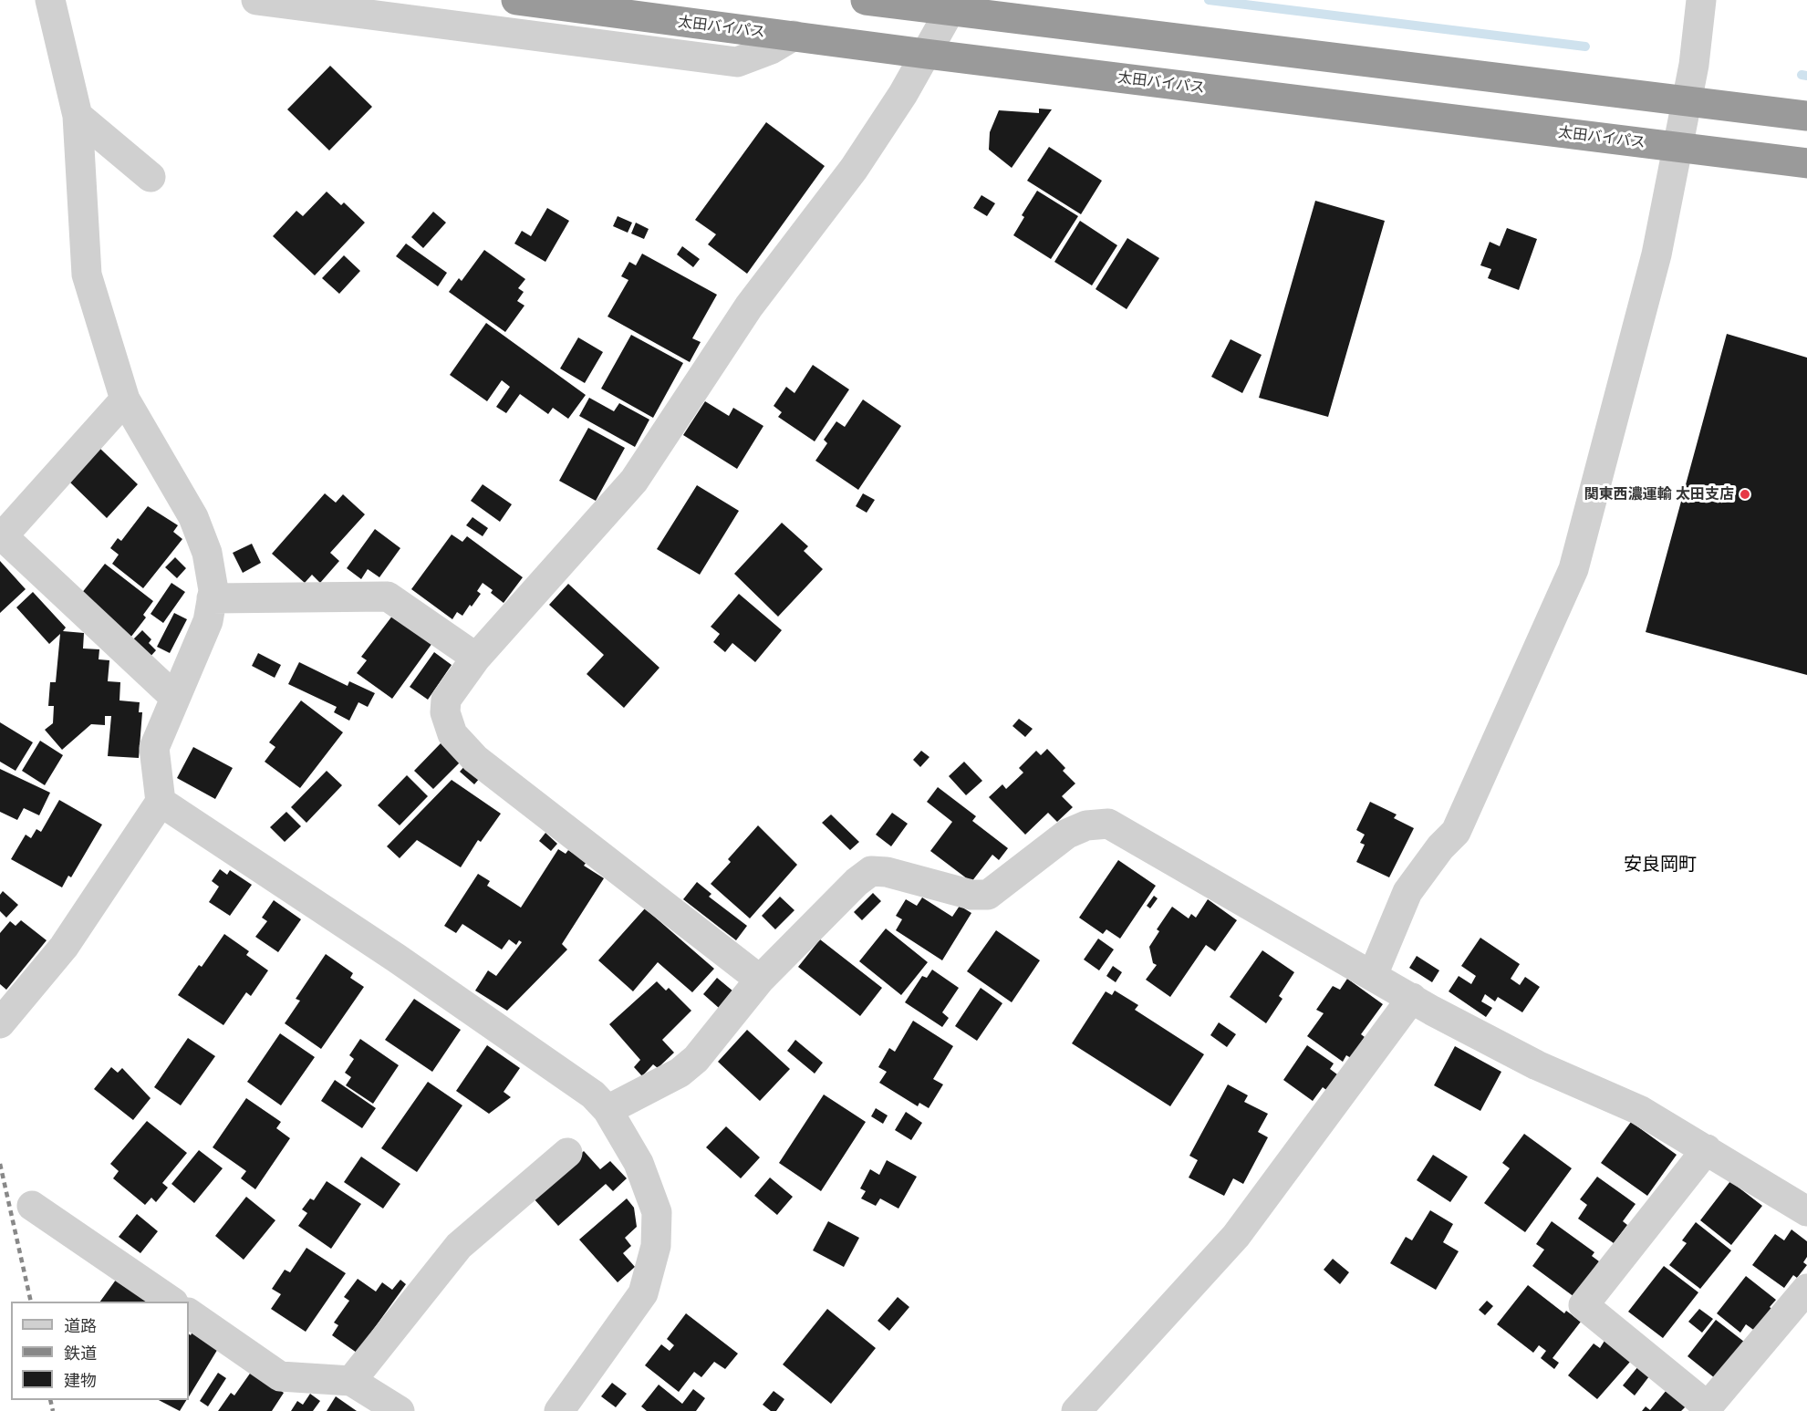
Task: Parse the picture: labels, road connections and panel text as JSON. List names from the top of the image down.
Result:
{
  "streets": {
    "highway": ["太田バイパス"]
  },
  "districts": ["安良岡町"],
  "places": ["関東西濃運輸 太田支店"],
  "legend": ["道路", "鉄道", "建物"]
}
